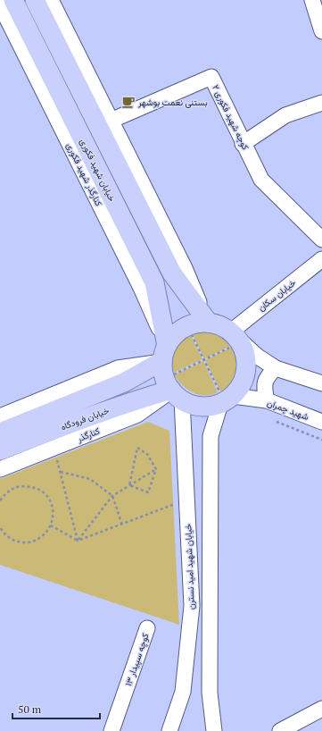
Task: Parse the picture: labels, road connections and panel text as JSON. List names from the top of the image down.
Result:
{
  "streets": {
    "main road": ["خیابان شهید فکوری", "خیابان فرودگاه"],
    "street": [
      "کوچه شهید فکوری ۲",
      "کنارگذر شهید فکوری",
      "خیابان سکان",
      "شهید چمران",
      "کنارگذر",
      "خیابان شهید امید نسترن",
      "کوچه سپیدار ۱۳"
    ]
  },
  "crossings": [
    ["خیابان شهید فکوری", "کنارگذر شهید فکوری"],
    ["خیابان شهید فکوری", "خیابان فرودگاه"],
    ["خیابان شهید فکوری", "کنارگذر"],
    ["خیابان شهید فکوری", "خیابان شهید امید نسترن"],
    ["کنارگذر شهید فکوری", "خیابان فرودگاه"],
    ["کنارگذر شهید فکوری", "کنارگذر"],
    ["کنارگذر شهید فکوری", "خیابان شهید امید نسترن"],
    ["خیابان فرودگاه", "کنارگذر"],
    ["خیابان فرودگاه", "خیابان شهید امید نسترن"],
    ["کنارگذر", "خیابان شهید امید نسترن"]
  ],
  "places": {
    "cafe": ["بستنی نعمت بوشهر"]
  },
  "scale_bar": "50 m"
}
